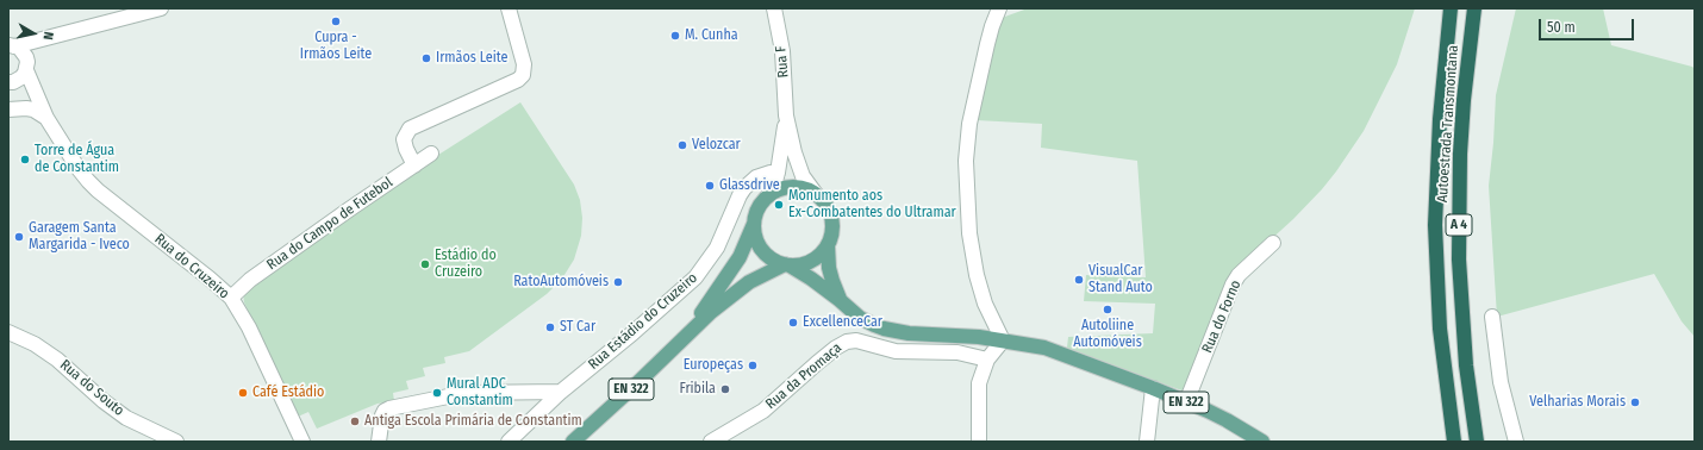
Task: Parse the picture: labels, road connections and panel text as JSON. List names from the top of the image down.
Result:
{
  "streets": {
    "highway": ["Autoestrada Transmontana", "A 4"],
    "main road": ["EN 322"],
    "street": [
      "Rua F",
      "Rua do Campo de Futebol",
      "Rua do Cruzeiro",
      "Rua do Forno",
      "Rua Estádio do Cruzeiro",
      "Rua da Promaça",
      "Rua do Souto"
    ]
  },
  "crossings": [
    ["Rua do Campo de Futebol", "Rua do Cruzeiro"],
    ["Rua do Forno", "EN 322"]
  ],
  "places": [
    "Cupra - Irmãos Leite",
    "M. Cunha",
    "Irmãos Leite",
    "Velozcar",
    "Torre de Água de Constantim",
    "Glassdrive",
    "Monumento aos Ex-Combatentes do Ultramar",
    "Garagem Santa Margarida - Iveco",
    "Estádio do Cruzeiro",
    "VisualCar Stand Auto",
    "RatoAutomóveis",
    "Autoliine Automóveis",
    "ExcellenceCar",
    "ST Car",
    "Europeças",
    "Fribila",
    "Café Estádio",
    "Mural ADC Constantim",
    "Velharias Morais",
    "Antiga Escola Primária de Constantim"
  ],
  "scale_bar": "50 m",
  "north": "right"
}
